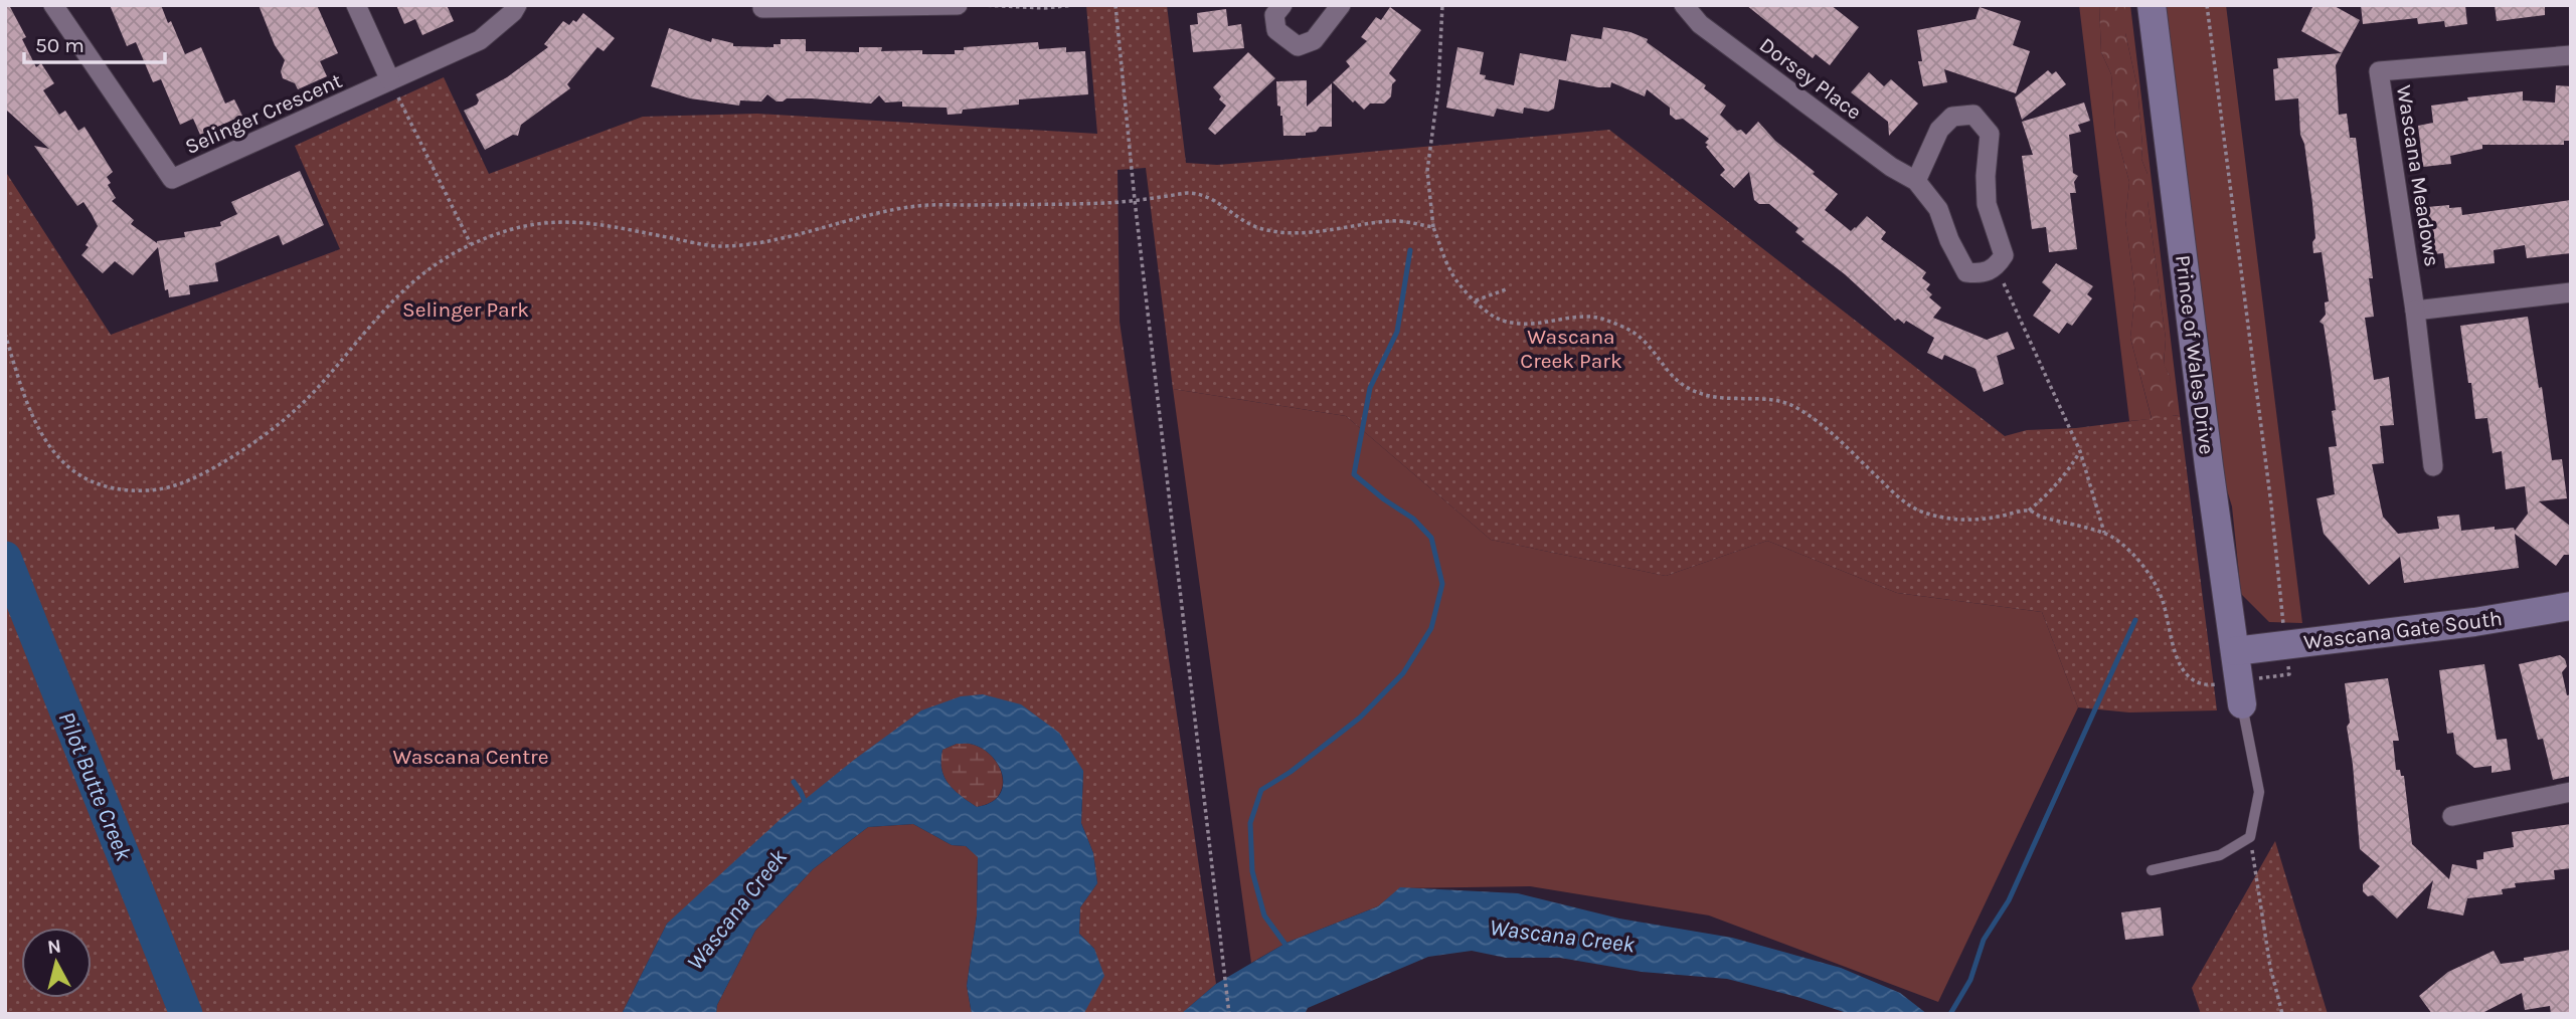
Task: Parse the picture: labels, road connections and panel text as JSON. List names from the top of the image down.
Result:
{
  "streets": {
    "main road": ["Prince of Wales Drive", "Wascana Gate South"],
    "street": ["Dorsey Place", "Selinger Crescent", "Wascana Meadows"]
  },
  "crossings": [
    ["Prince of Wales Drive", "Wascana Gate South"]
  ],
  "water": ["Pilot Butte Creek", "Wascana Creek"],
  "parks": ["Selinger Park", "Wascana Creek Park", "Wascana Centre"],
  "scale_bar": "50 m",
  "north": "top"
}
